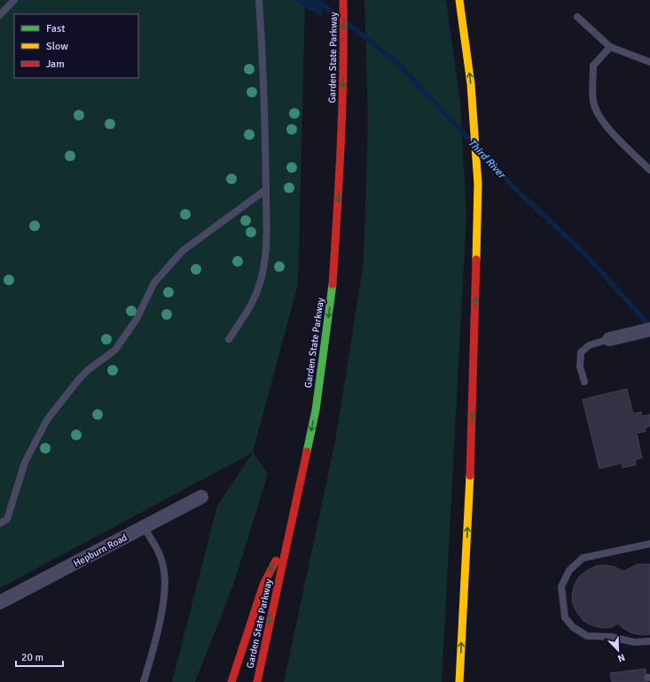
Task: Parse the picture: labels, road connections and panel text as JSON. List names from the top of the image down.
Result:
{
  "streets": {
    "highway": ["Garden State Parkway"],
    "street": ["Hepburn Road"]
  },
  "one_way": ["Garden State Parkway"],
  "water": ["Third River"],
  "legend": ["Fast", "Slow", "Jam"],
  "scale_bar": "20 m",
  "north": "bottom right"
}
